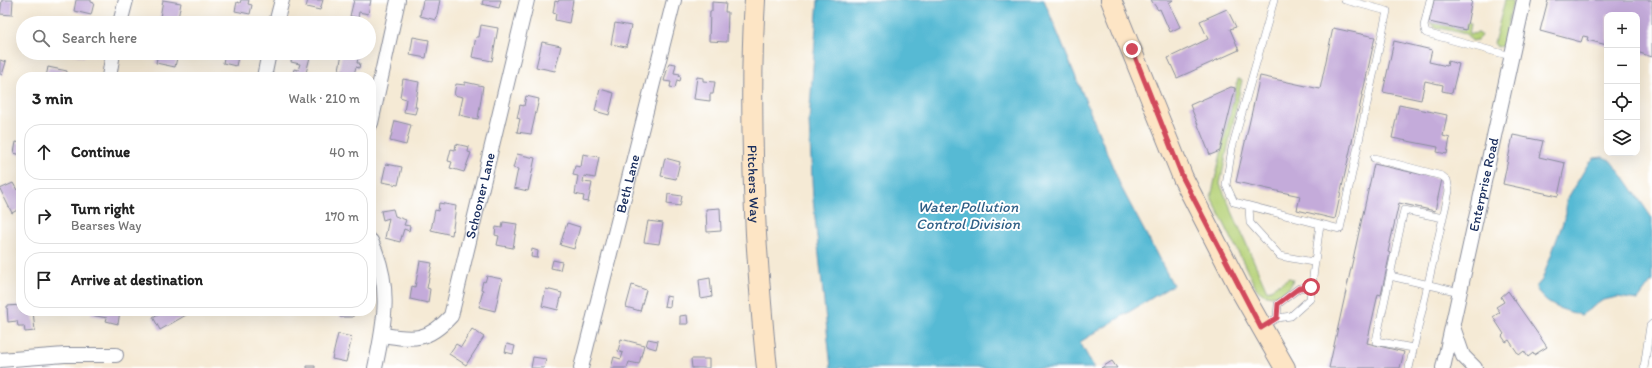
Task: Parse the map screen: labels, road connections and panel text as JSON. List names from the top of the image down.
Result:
{
  "streets": {
    "main road": ["Pitchers Way"],
    "street": ["Beth Lane", "Enterprise Road", "Schooner Lane"]
  },
  "water": ["Water Pollution Control Division"],
  "page": {
    "map_buttons": ["+", "−"],
    "search": "Search here",
    "heading": ["3 min", "Walk · 210 m"],
    "list": [
      ["Continue", "40 m"],
      ["Turn right", "Bearses Way", "170 m"],
      "Arrive at destination"
    ]
  }
}
